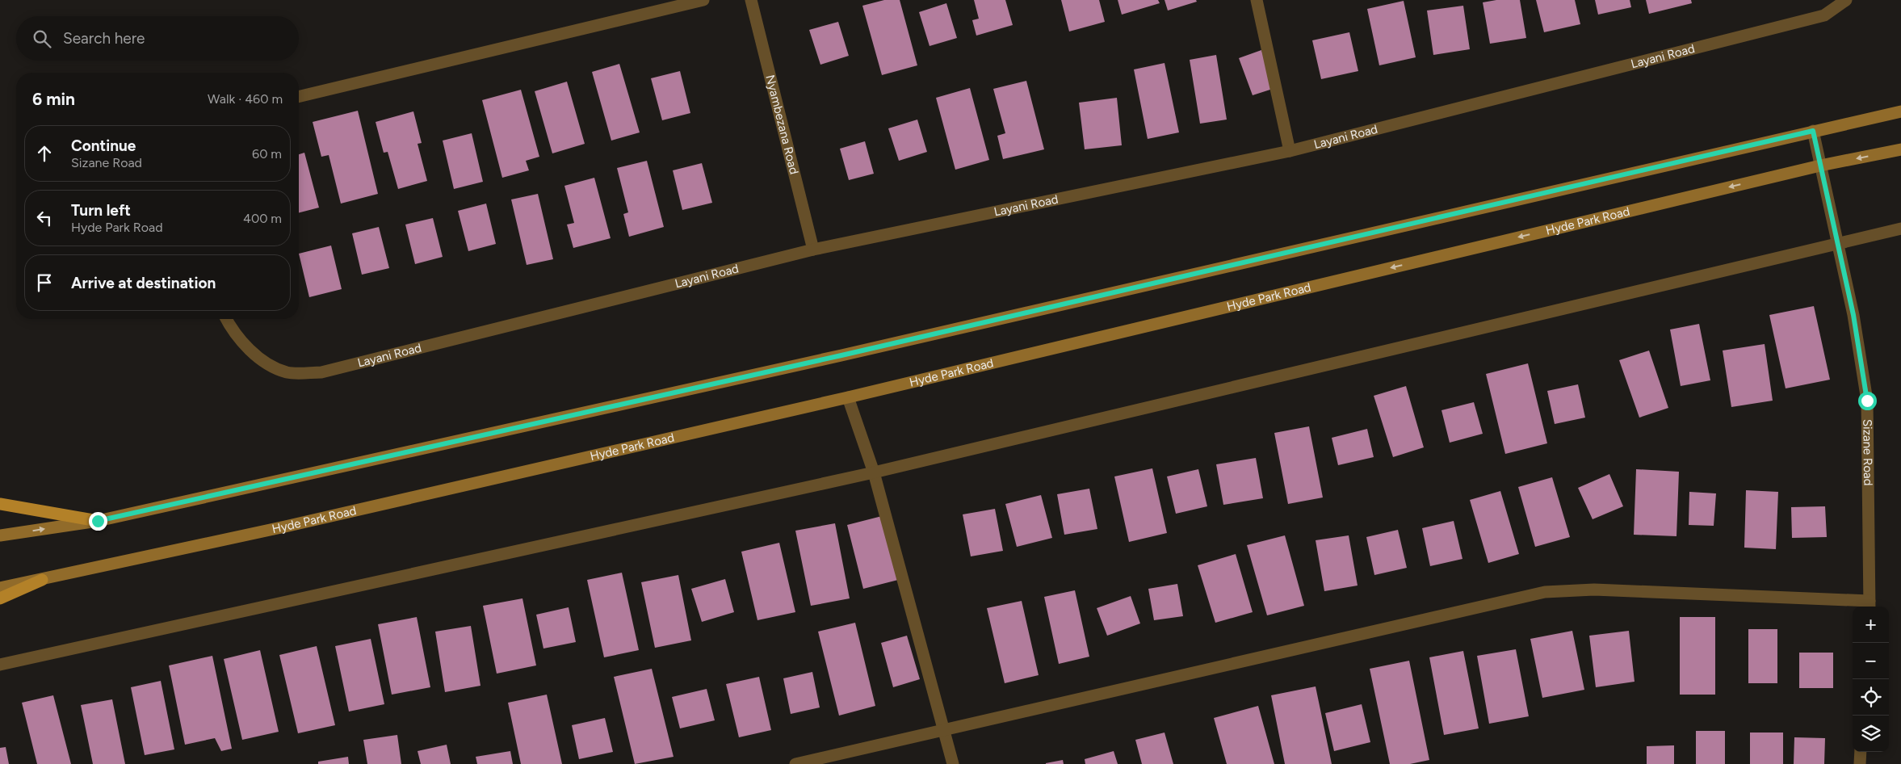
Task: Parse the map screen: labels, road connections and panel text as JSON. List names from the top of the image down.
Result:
{
  "streets": {
    "street": [
      "Layani Road",
      "Nyambezana Road",
      "Hyde Park Road",
      "Sizane Road"
    ]
  },
  "crossings": [
    ["Layani Road", "Nyambezana Road"],
    ["Hyde Park Road", "Sizane Road"]
  ],
  "page": {
    "search": "Search here",
    "heading": ["6 min", "Walk · 460 m"],
    "list": [
      ["Continue", "Sizane Road", "60 m"],
      ["Turn left", "Hyde Park Road", "400 m"],
      "Arrive at destination"
    ],
    "map_buttons": ["+", "−"]
  }
}
